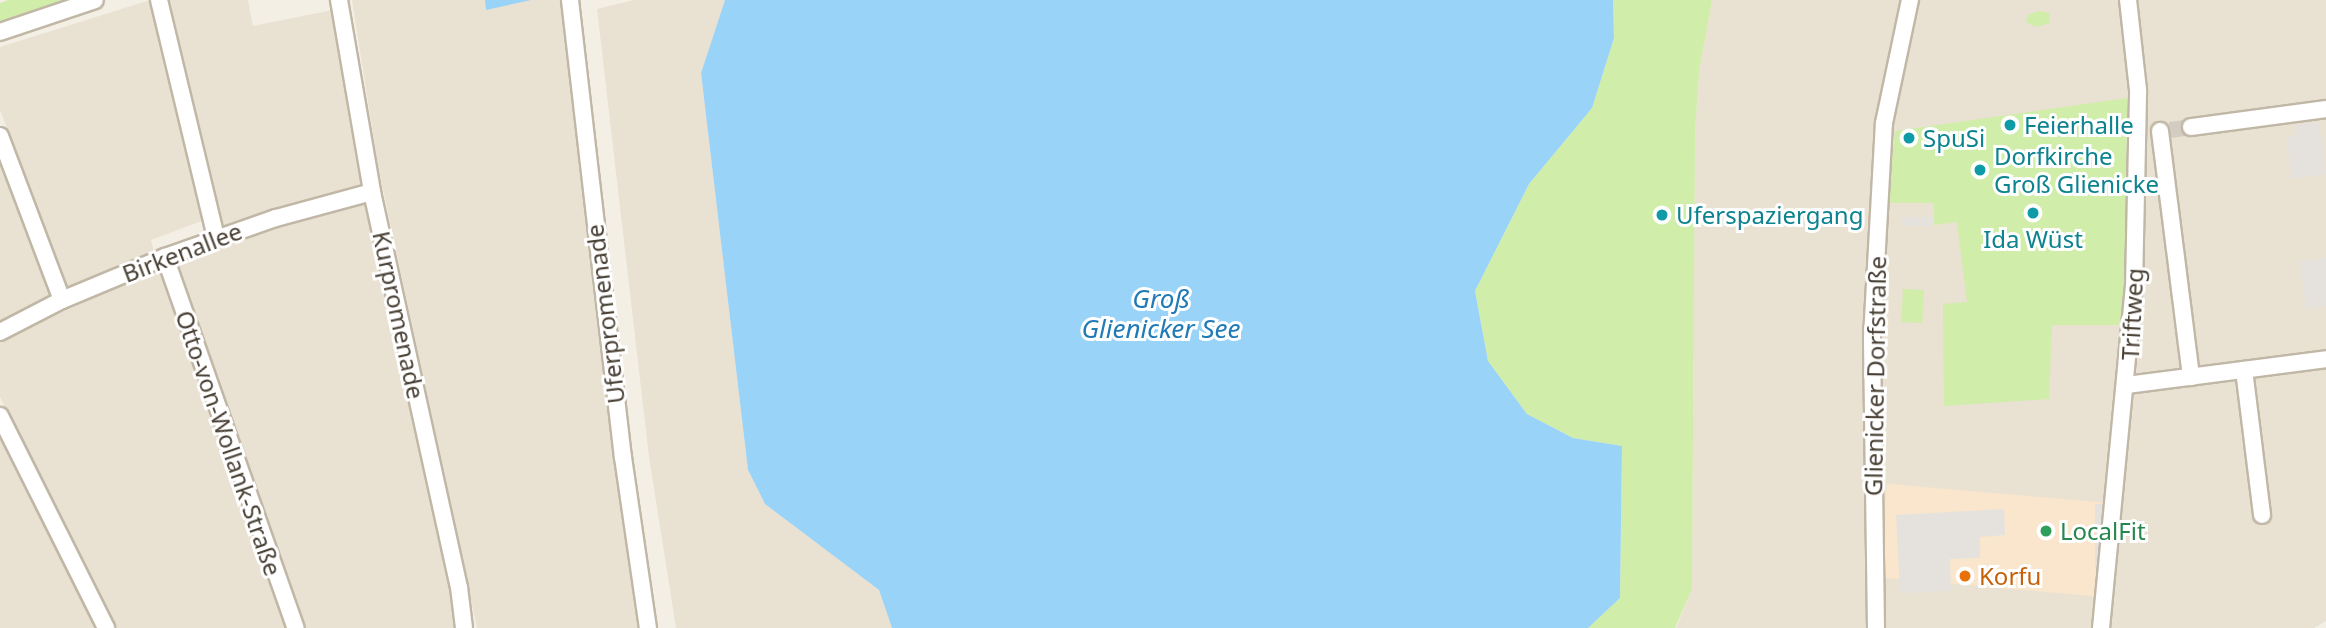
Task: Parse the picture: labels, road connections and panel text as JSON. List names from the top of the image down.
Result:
{
  "streets": {
    "street": [
      "Birkenallee",
      "Uferpromenade",
      "Triftweg",
      "Kurpromenade",
      "Glienicker Dorfstraße",
      "Otto-von-Wollank-Straße"
    ]
  },
  "crossings": [
    ["Birkenallee", "Kurpromenade"],
    ["Birkenallee", "Otto-von-Wollank-Straße"]
  ],
  "water": ["Groß Glienicker See"],
  "places": [
    "Feierhalle",
    "SpuSi",
    "Dorfkirche Groß Glienicke",
    "Ida Wüst",
    "Uferspaziergang",
    "LocalFit",
    "Korfu"
  ]
}
